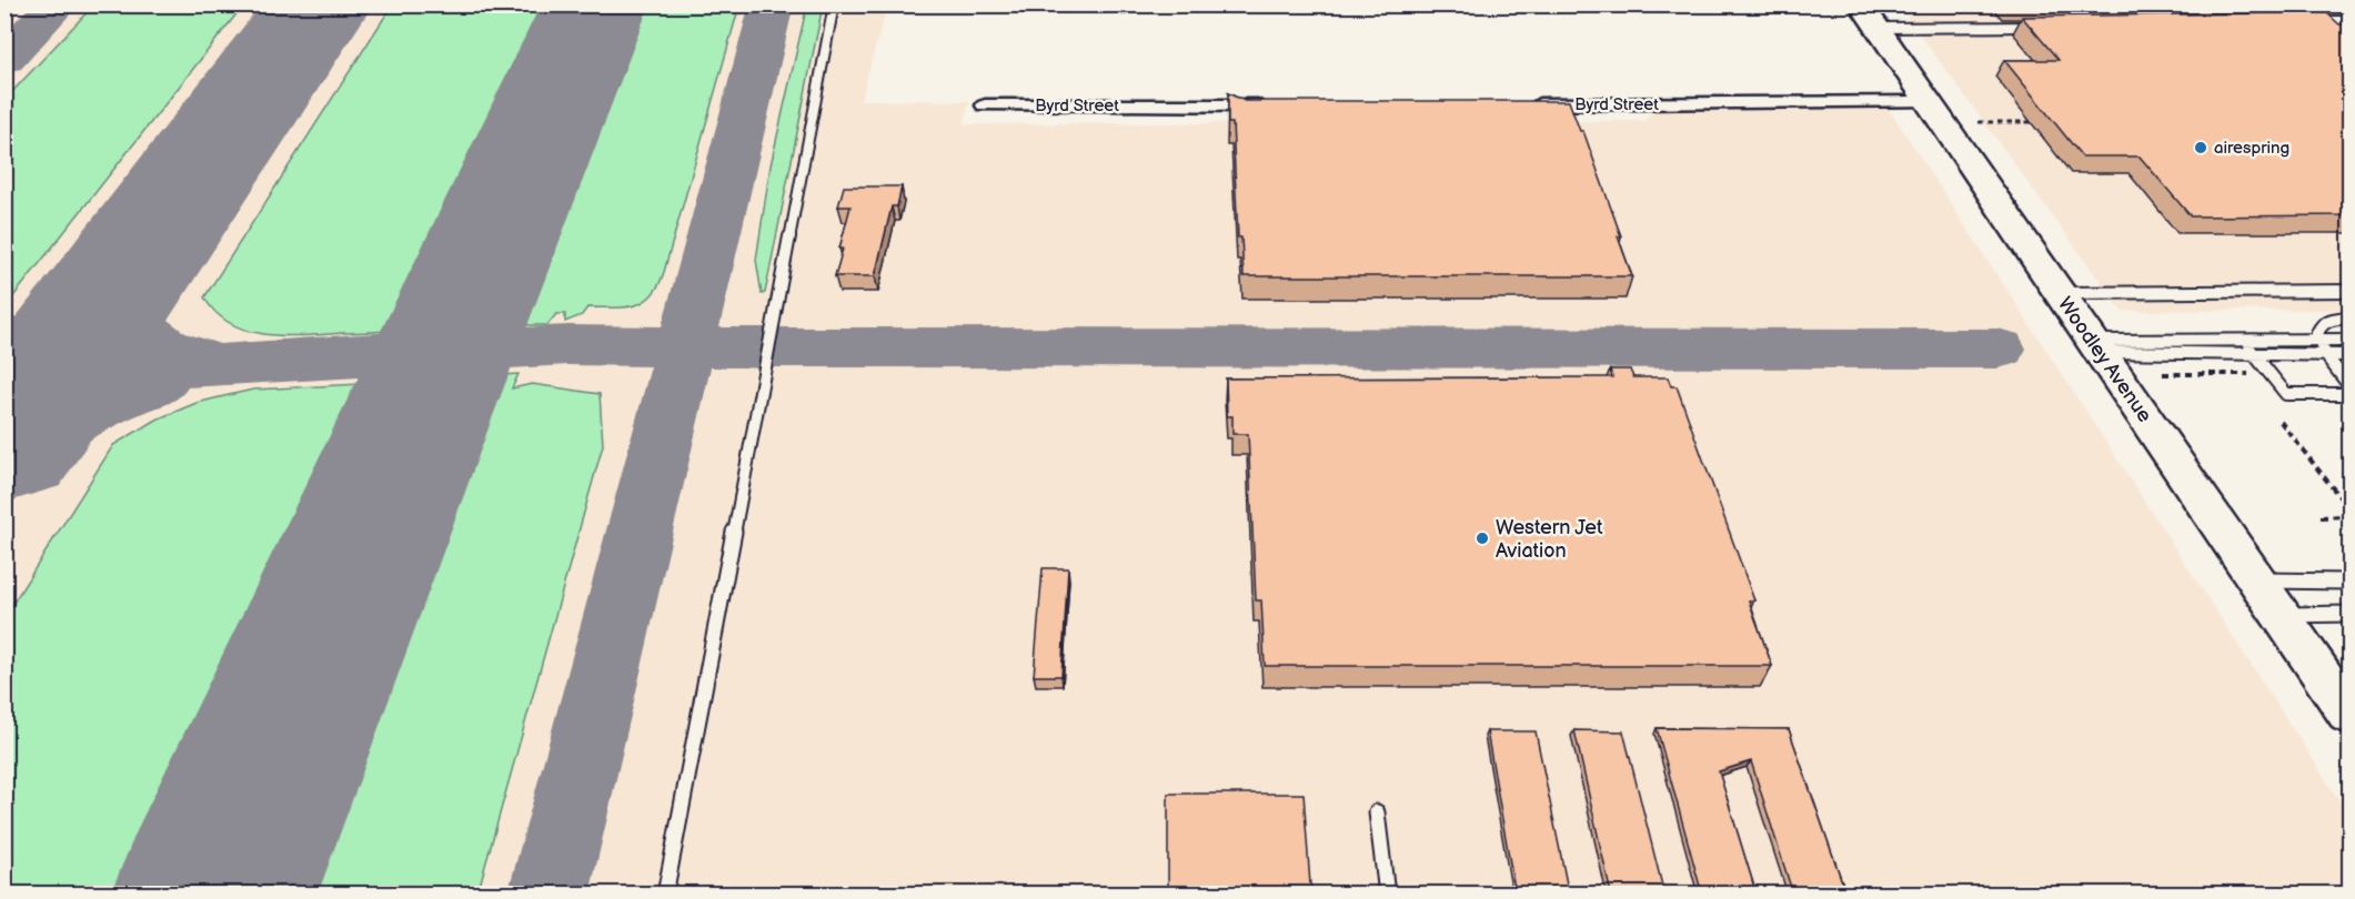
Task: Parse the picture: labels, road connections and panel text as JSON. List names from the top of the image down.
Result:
{
  "streets": {
    "main road": ["Woodley Avenue"],
    "street": ["Byrd Street"]
  },
  "crossings": [
    ["Byrd Street", "Woodley Avenue"]
  ],
  "places": ["airespring", "Western Jet Aviation"]
}
